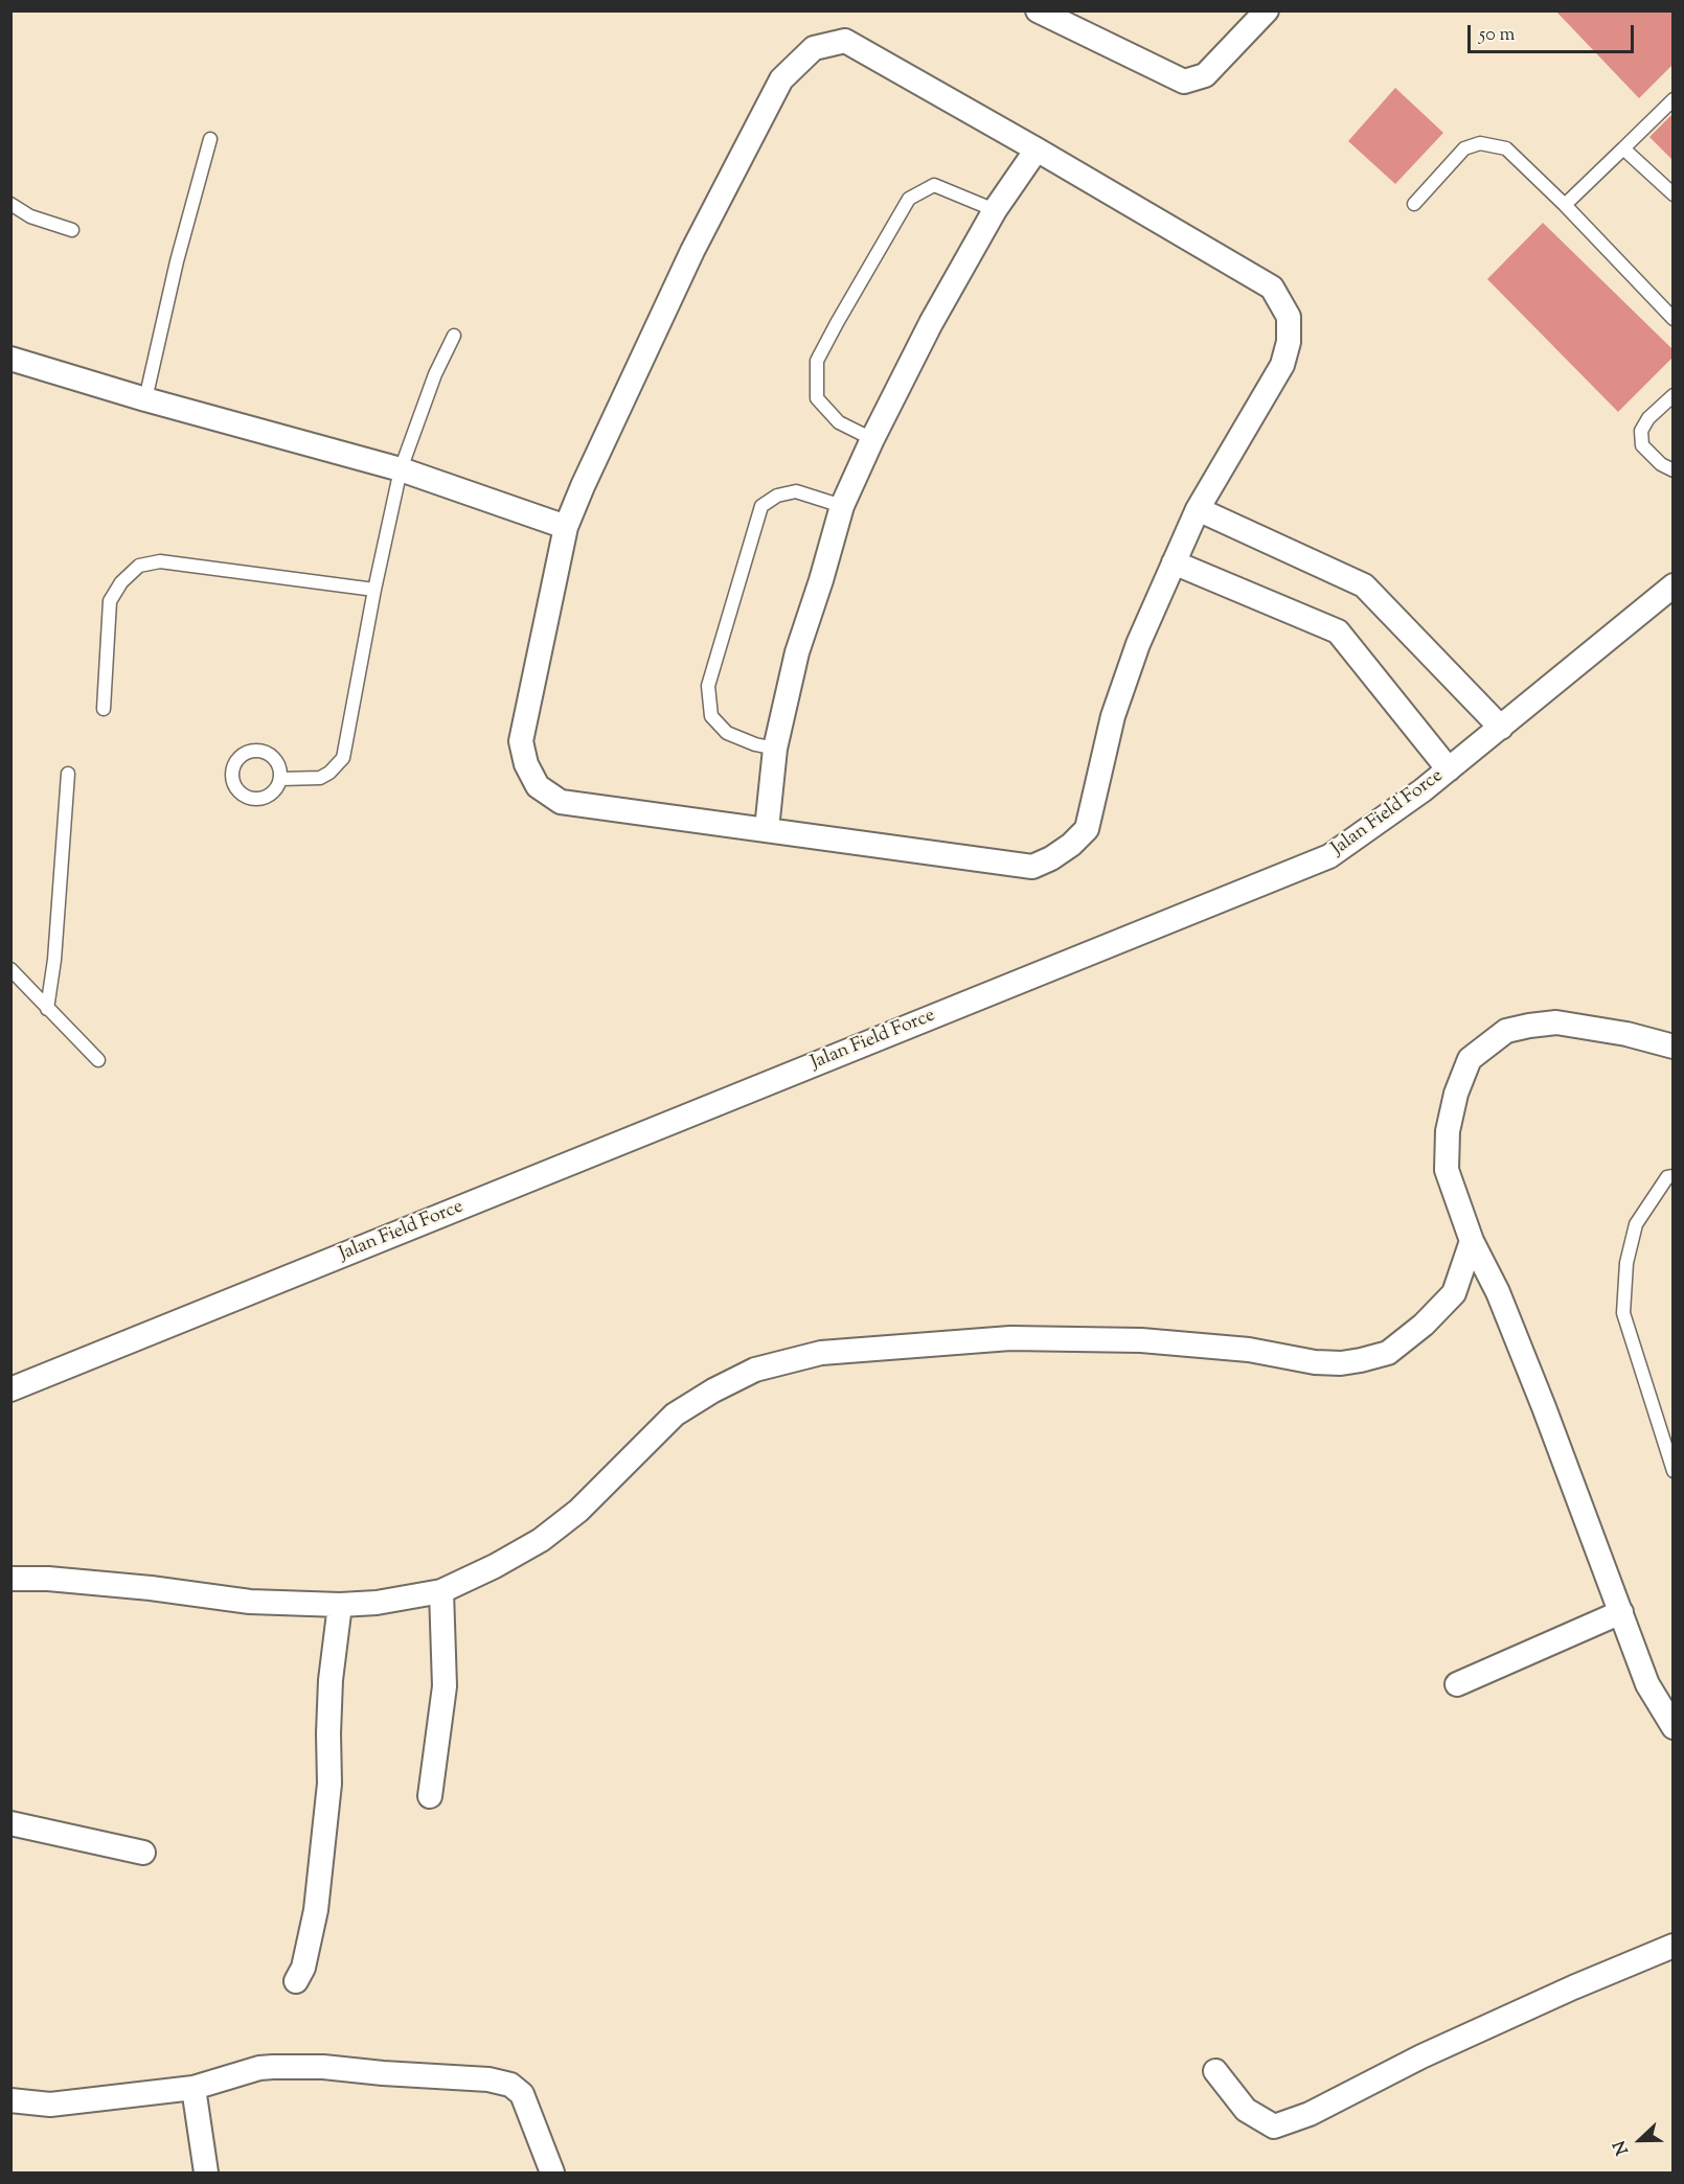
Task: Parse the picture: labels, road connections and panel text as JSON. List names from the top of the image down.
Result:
{
  "streets": {
    "street": ["Jalan Field Force"]
  },
  "scale_bar": "50 m",
  "north": "left"
}
